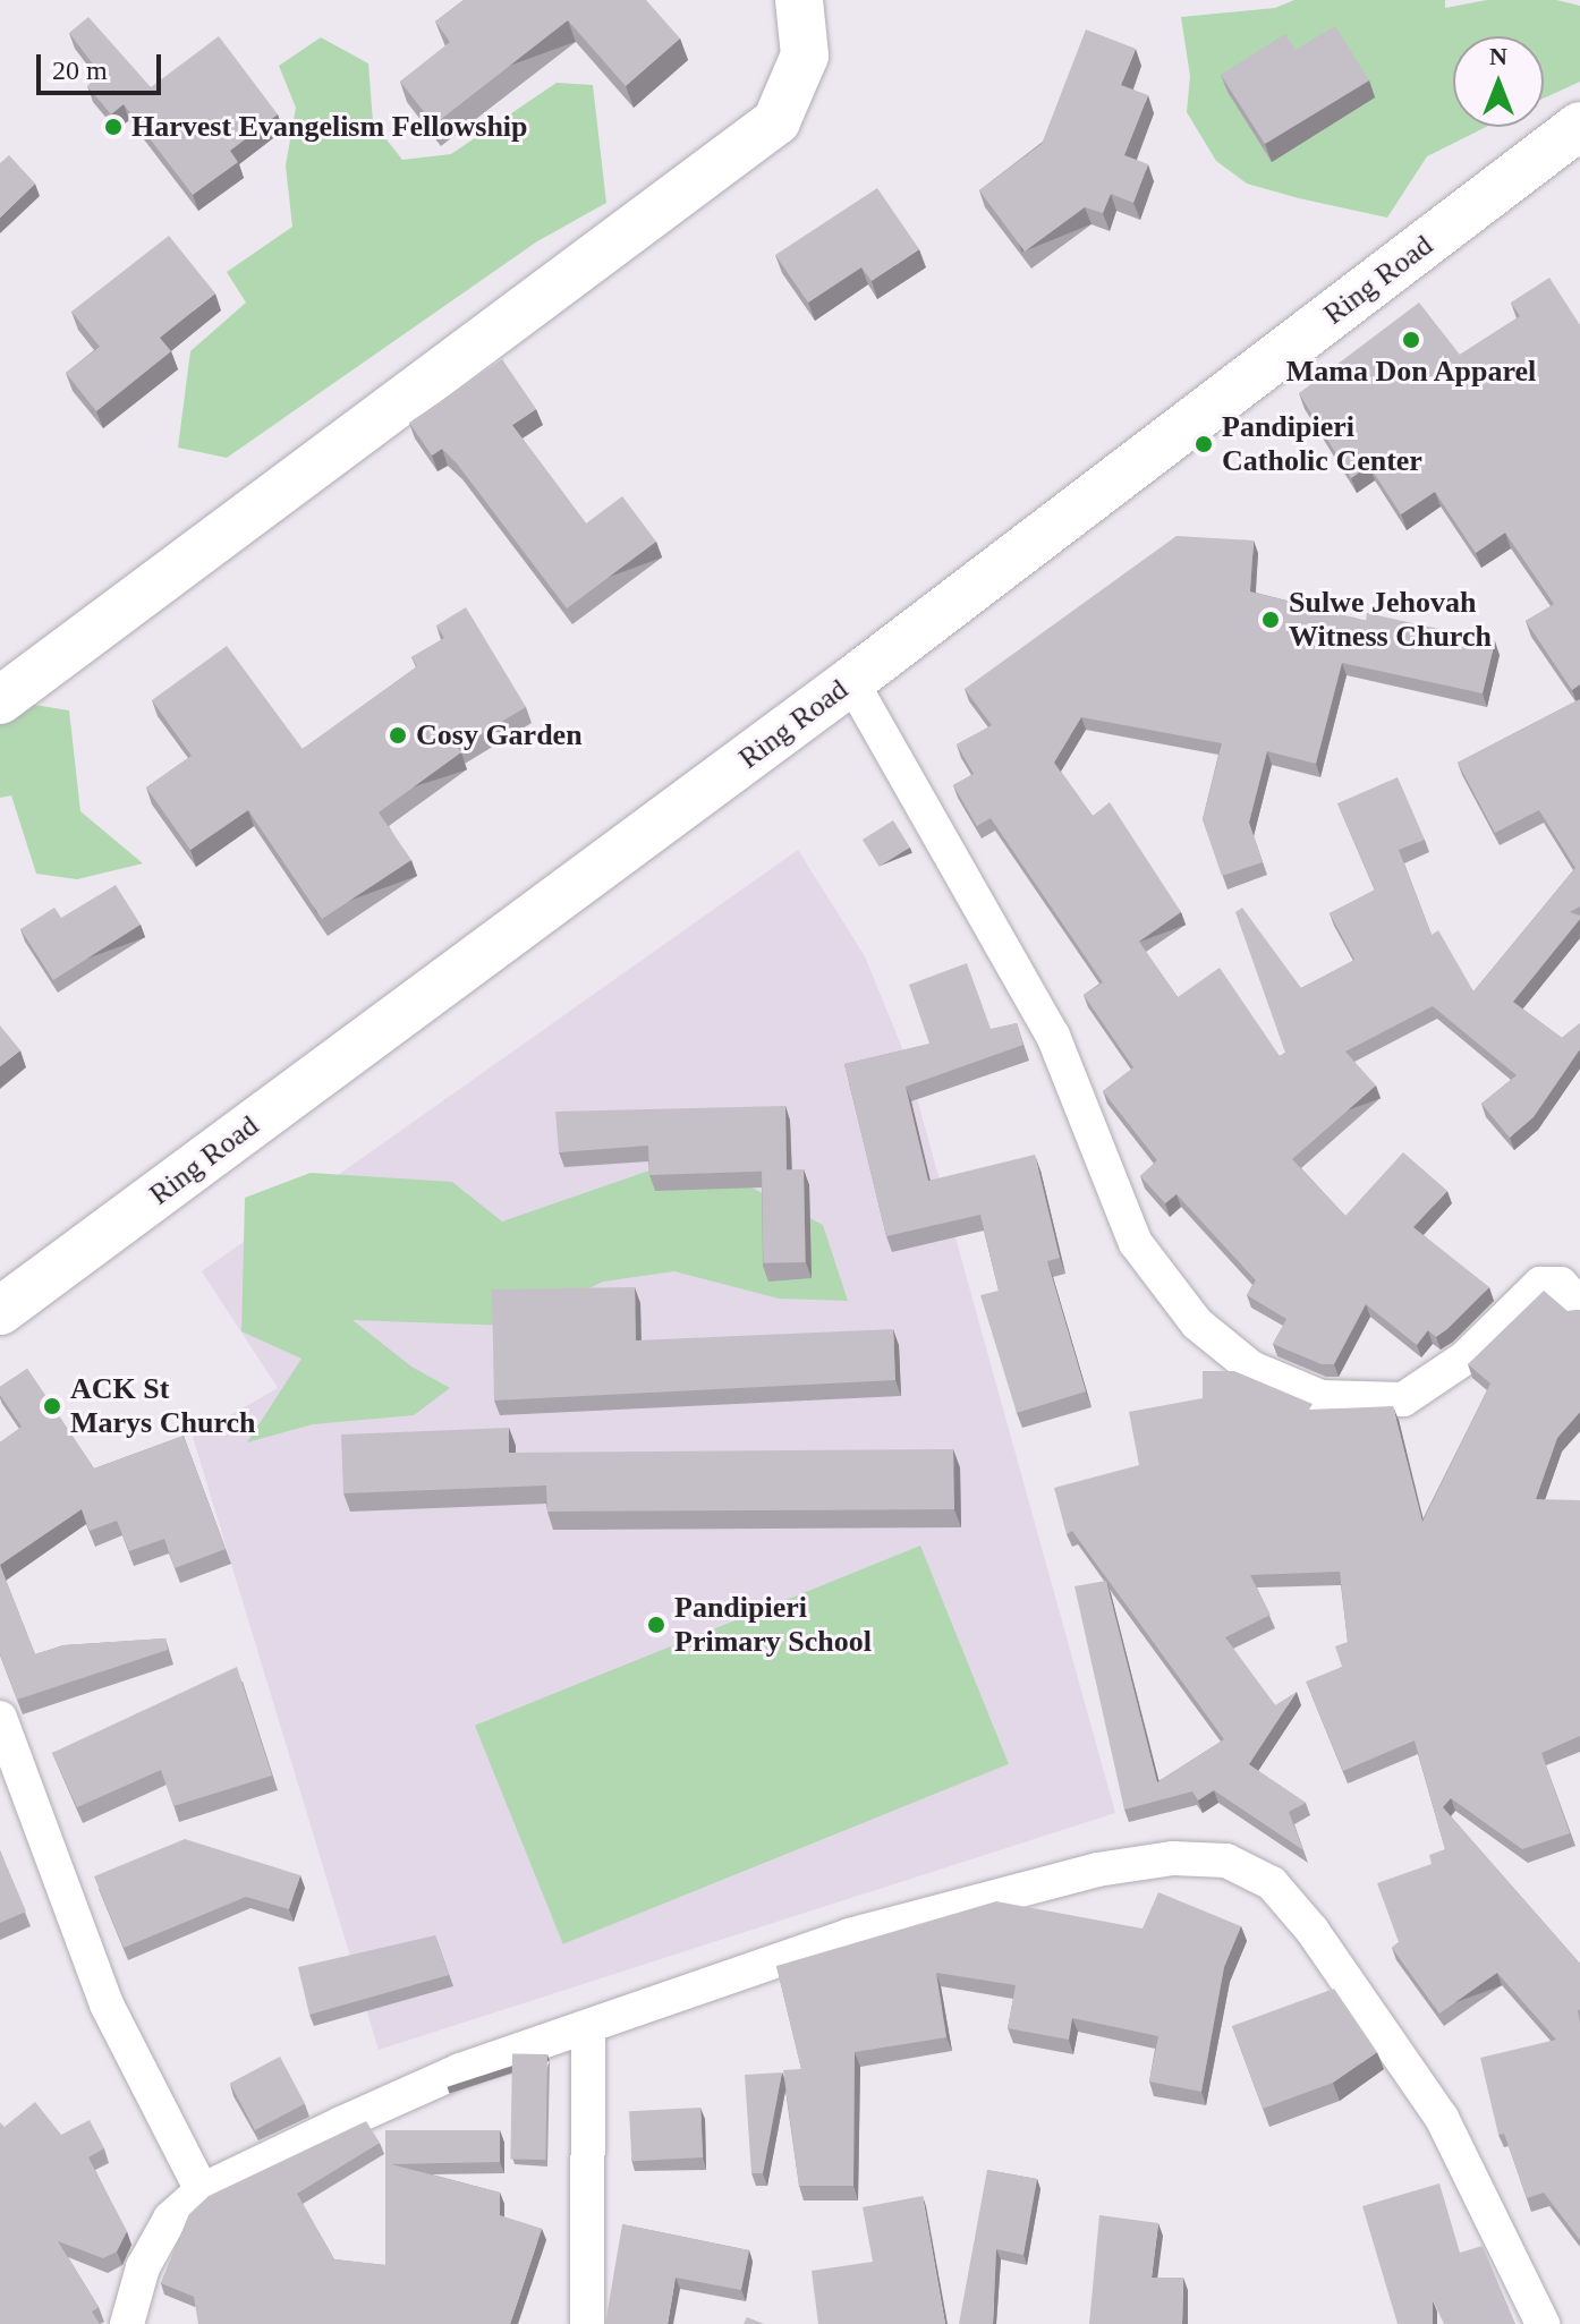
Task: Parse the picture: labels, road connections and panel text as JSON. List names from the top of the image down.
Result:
{
  "streets": {
    "main road": ["Ring Road"]
  },
  "places": [
    "Harvest Evangelism Fellowship",
    "Mama Don Apparel",
    "Pandipieri Catholic Center",
    "Sulwe Jehovah Witness Church",
    "Cosy Garden",
    "ACK St Marys Church",
    "Pandipieri Primary School"
  ],
  "scale_bar": "20 m",
  "north": "top"
}
